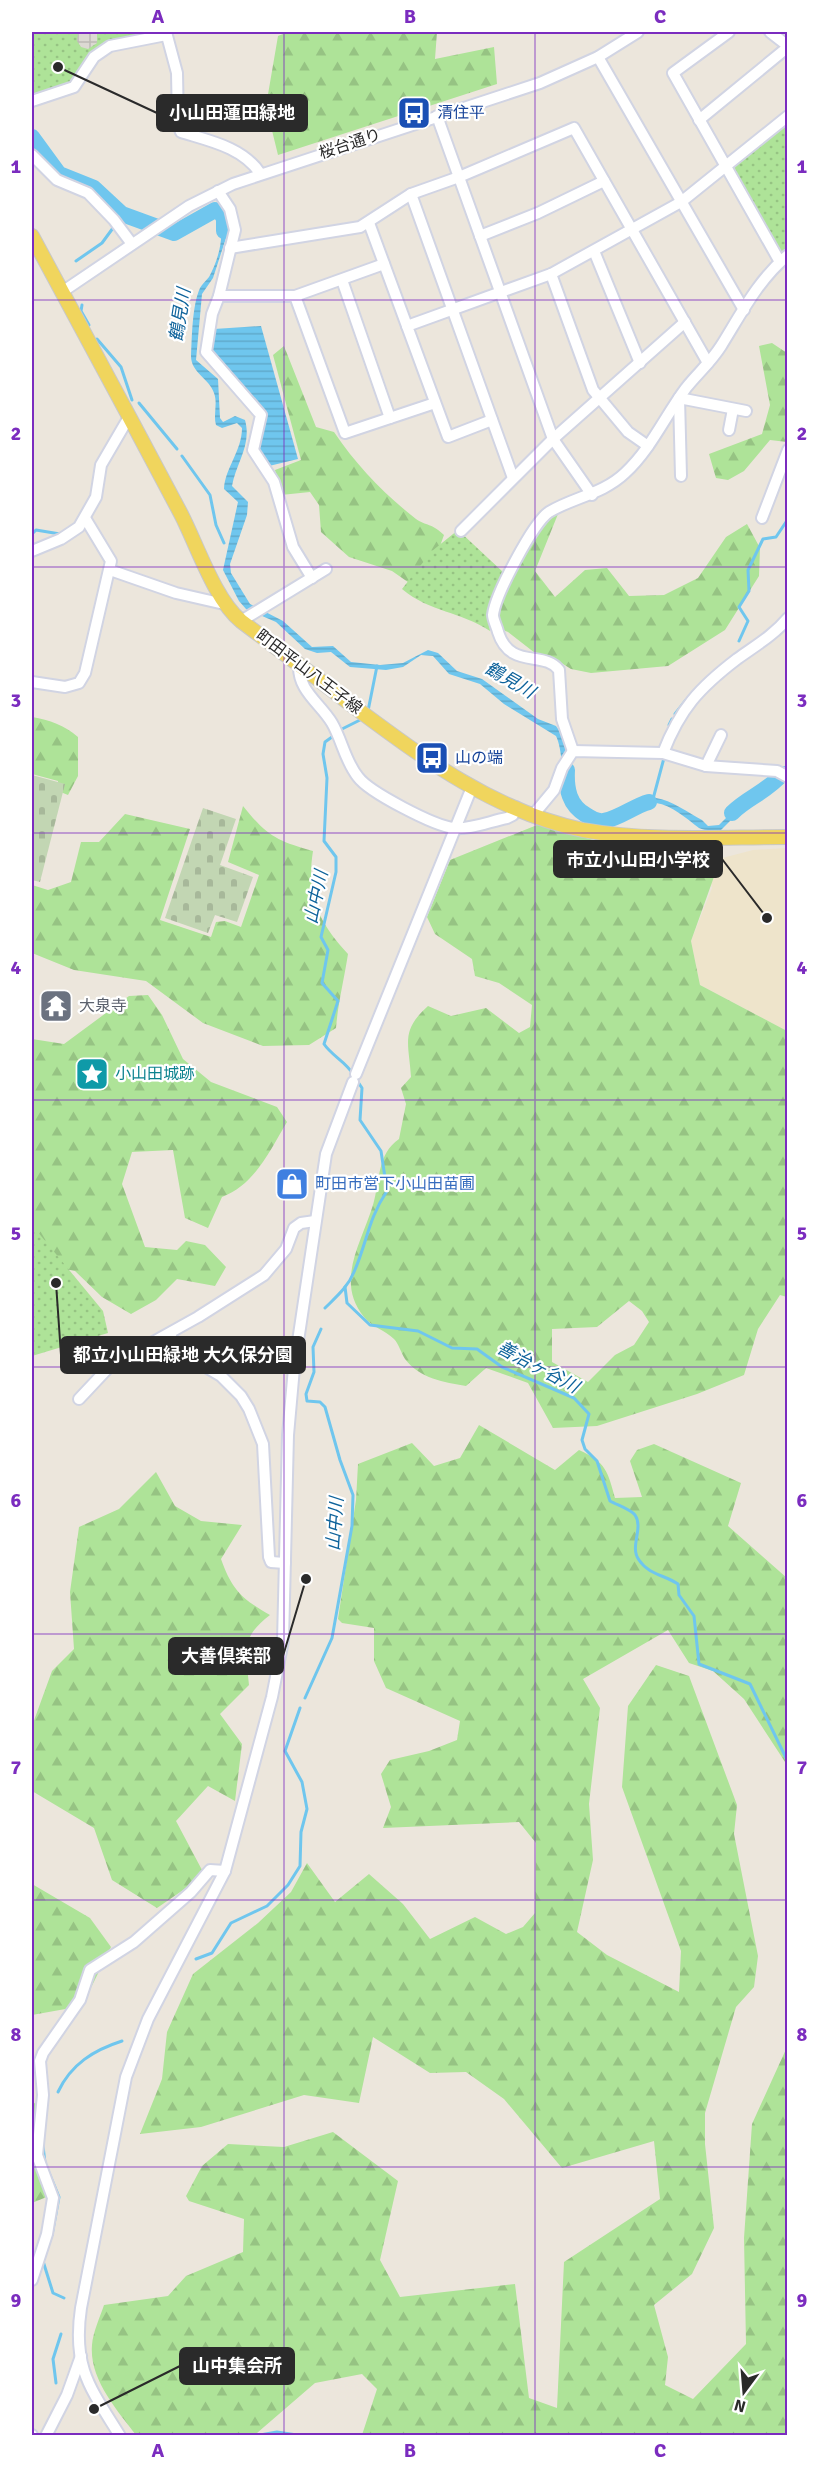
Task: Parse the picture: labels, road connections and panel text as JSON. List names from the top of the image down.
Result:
{
  "streets": {
    "main road": ["町田平山八王子線"],
    "street": ["桜台通り"]
  },
  "water": ["鶴見川", "山中川", "善治ヶ谷川"],
  "places": {
    "other": [
      "小山田蓮田緑地",
      "市立小山田小学校",
      "都立小山田緑地 大久保分園",
      "大善倶楽部",
      "山中集会所"
    ],
    "bus stop": ["清住平", "山の端"],
    "temple": ["大泉寺"],
    "place": ["小山田城跡"],
    "shop": ["町田市営下小山田苗圃"]
  },
  "north": "bottom",
  "grid": {
    "columns": ["A", "B", "C"],
    "rows": [
      "1",
      "2",
      "3",
      "4",
      "5",
      "6",
      "7",
      "8",
      "9"
    ]
  }
}
